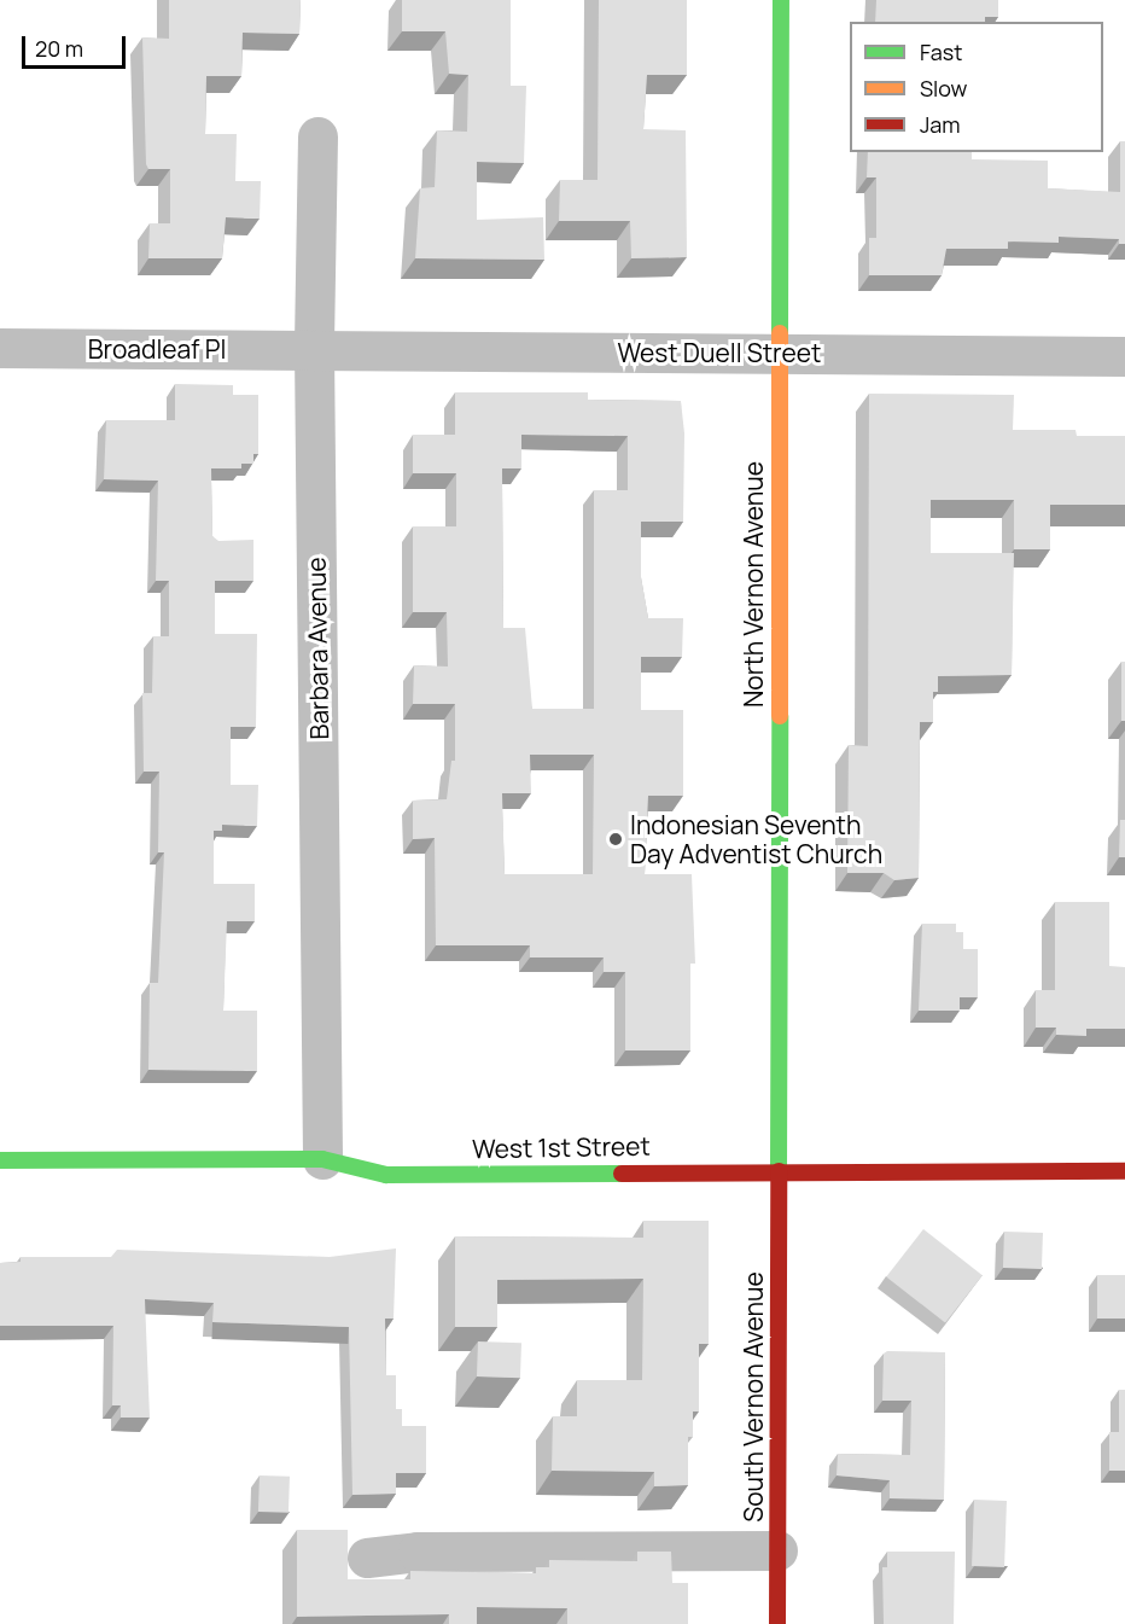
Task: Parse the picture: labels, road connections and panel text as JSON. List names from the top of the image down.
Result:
{
  "streets": {
    "street": [
      "Broadleaf Pl",
      "West Duell Street",
      "North Vernon Avenue",
      "Barbara Avenue",
      "West 1st Street",
      "South Vernon Avenue"
    ]
  },
  "crossings": [
    ["Broadleaf Pl", "West Duell Street"],
    ["Broadleaf Pl", "Barbara Avenue"],
    ["West Duell Street", "North Vernon Avenue"],
    ["West Duell Street", "Barbara Avenue"],
    ["North Vernon Avenue", "West 1st Street"],
    ["North Vernon Avenue", "South Vernon Avenue"],
    ["Barbara Avenue", "West 1st Street"],
    ["West 1st Street", "South Vernon Avenue"]
  ],
  "places": ["Indonesian Seventh Day Adventist Church"],
  "legend": ["Fast", "Slow", "Jam"],
  "scale_bar": "20 m"
}
